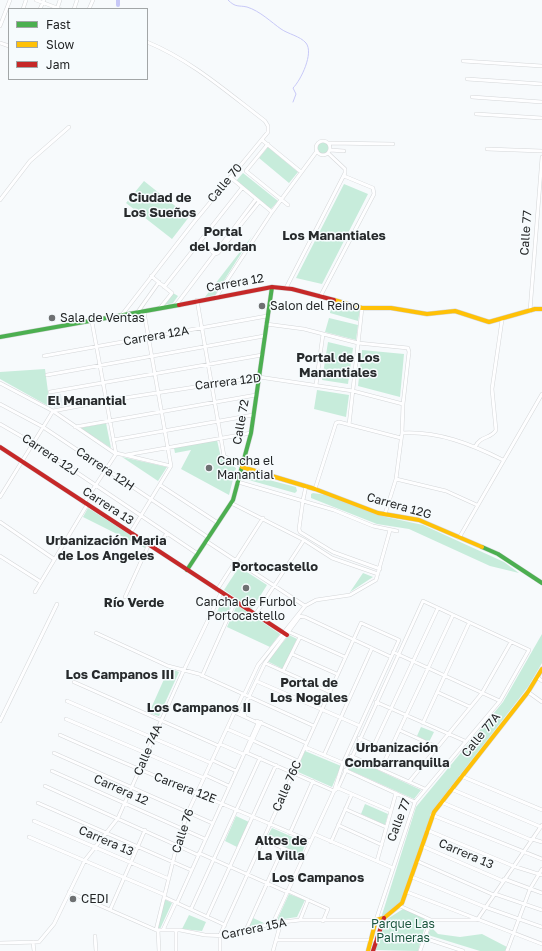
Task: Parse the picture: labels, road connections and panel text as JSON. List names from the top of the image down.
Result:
{
  "streets": {
    "street": [
      "Calle 70",
      "Calle 77",
      "Carrera 12",
      "Carrera 12A",
      "Carrera 12D",
      "Calle 72",
      "Carrera 12J",
      "Carrera 12H",
      "Carrera 13",
      "Carrera 12G",
      "Calle 77A",
      "Calle 74A",
      "Calle 76C",
      "Carrera 12E",
      "Calle 76",
      "Carrera 15A"
    ]
  },
  "crossings": [
    ["Calle 70", "Carrera 12"],
    ["Calle 77", "Carrera 12"],
    ["Calle 77", "Carrera 15A"],
    ["Carrera 12", "Calle 72"],
    ["Carrera 12", "Calle 74A"],
    ["Carrera 12", "Calle 76"],
    ["Carrera 12A", "Calle 72"],
    ["Carrera 12D", "Calle 72"],
    ["Calle 72", "Carrera 12J"],
    ["Calle 72", "Carrera 12H"],
    ["Calle 72", "Carrera 13"],
    ["Calle 72", "Carrera 12G"],
    ["Carrera 12H", "Calle 74A"],
    ["Carrera 12H", "Calle 76"],
    ["Carrera 13", "Calle 77A"],
    ["Carrera 13", "Calle 74A"],
    ["Carrera 13", "Calle 76"],
    ["Carrera 12G", "Calle 76"],
    ["Calle 74A", "Carrera 12E"],
    ["Calle 76C", "Carrera 12E"],
    ["Calle 76C", "Carrera 15A"],
    ["Carrera 12E", "Calle 76"],
    ["Calle 76", "Carrera 15A"]
  ],
  "districts": [
    "Ciudad de Los Sueños",
    "Portal del Jordan",
    "Los Manantiales",
    "Portal de Los Manantiales",
    "El Manantial",
    "Urbanización Maria de Los Angeles",
    "Portocastello",
    "Río Verde",
    "Los Campanos III",
    "Portal de Los Nogales",
    "Los Campanos II",
    "Urbanización Combarranquilla",
    "Altos de La Villa",
    "Los Campanos"
  ],
  "parks": ["Parque Las Palmeras"],
  "places": [
    "Salon del Reino",
    "Sala de Ventas",
    "Cancha el Manantial",
    "Cancha de Furbol Portocastello",
    "CEDI"
  ],
  "legend": ["Fast", "Slow", "Jam"]
}
